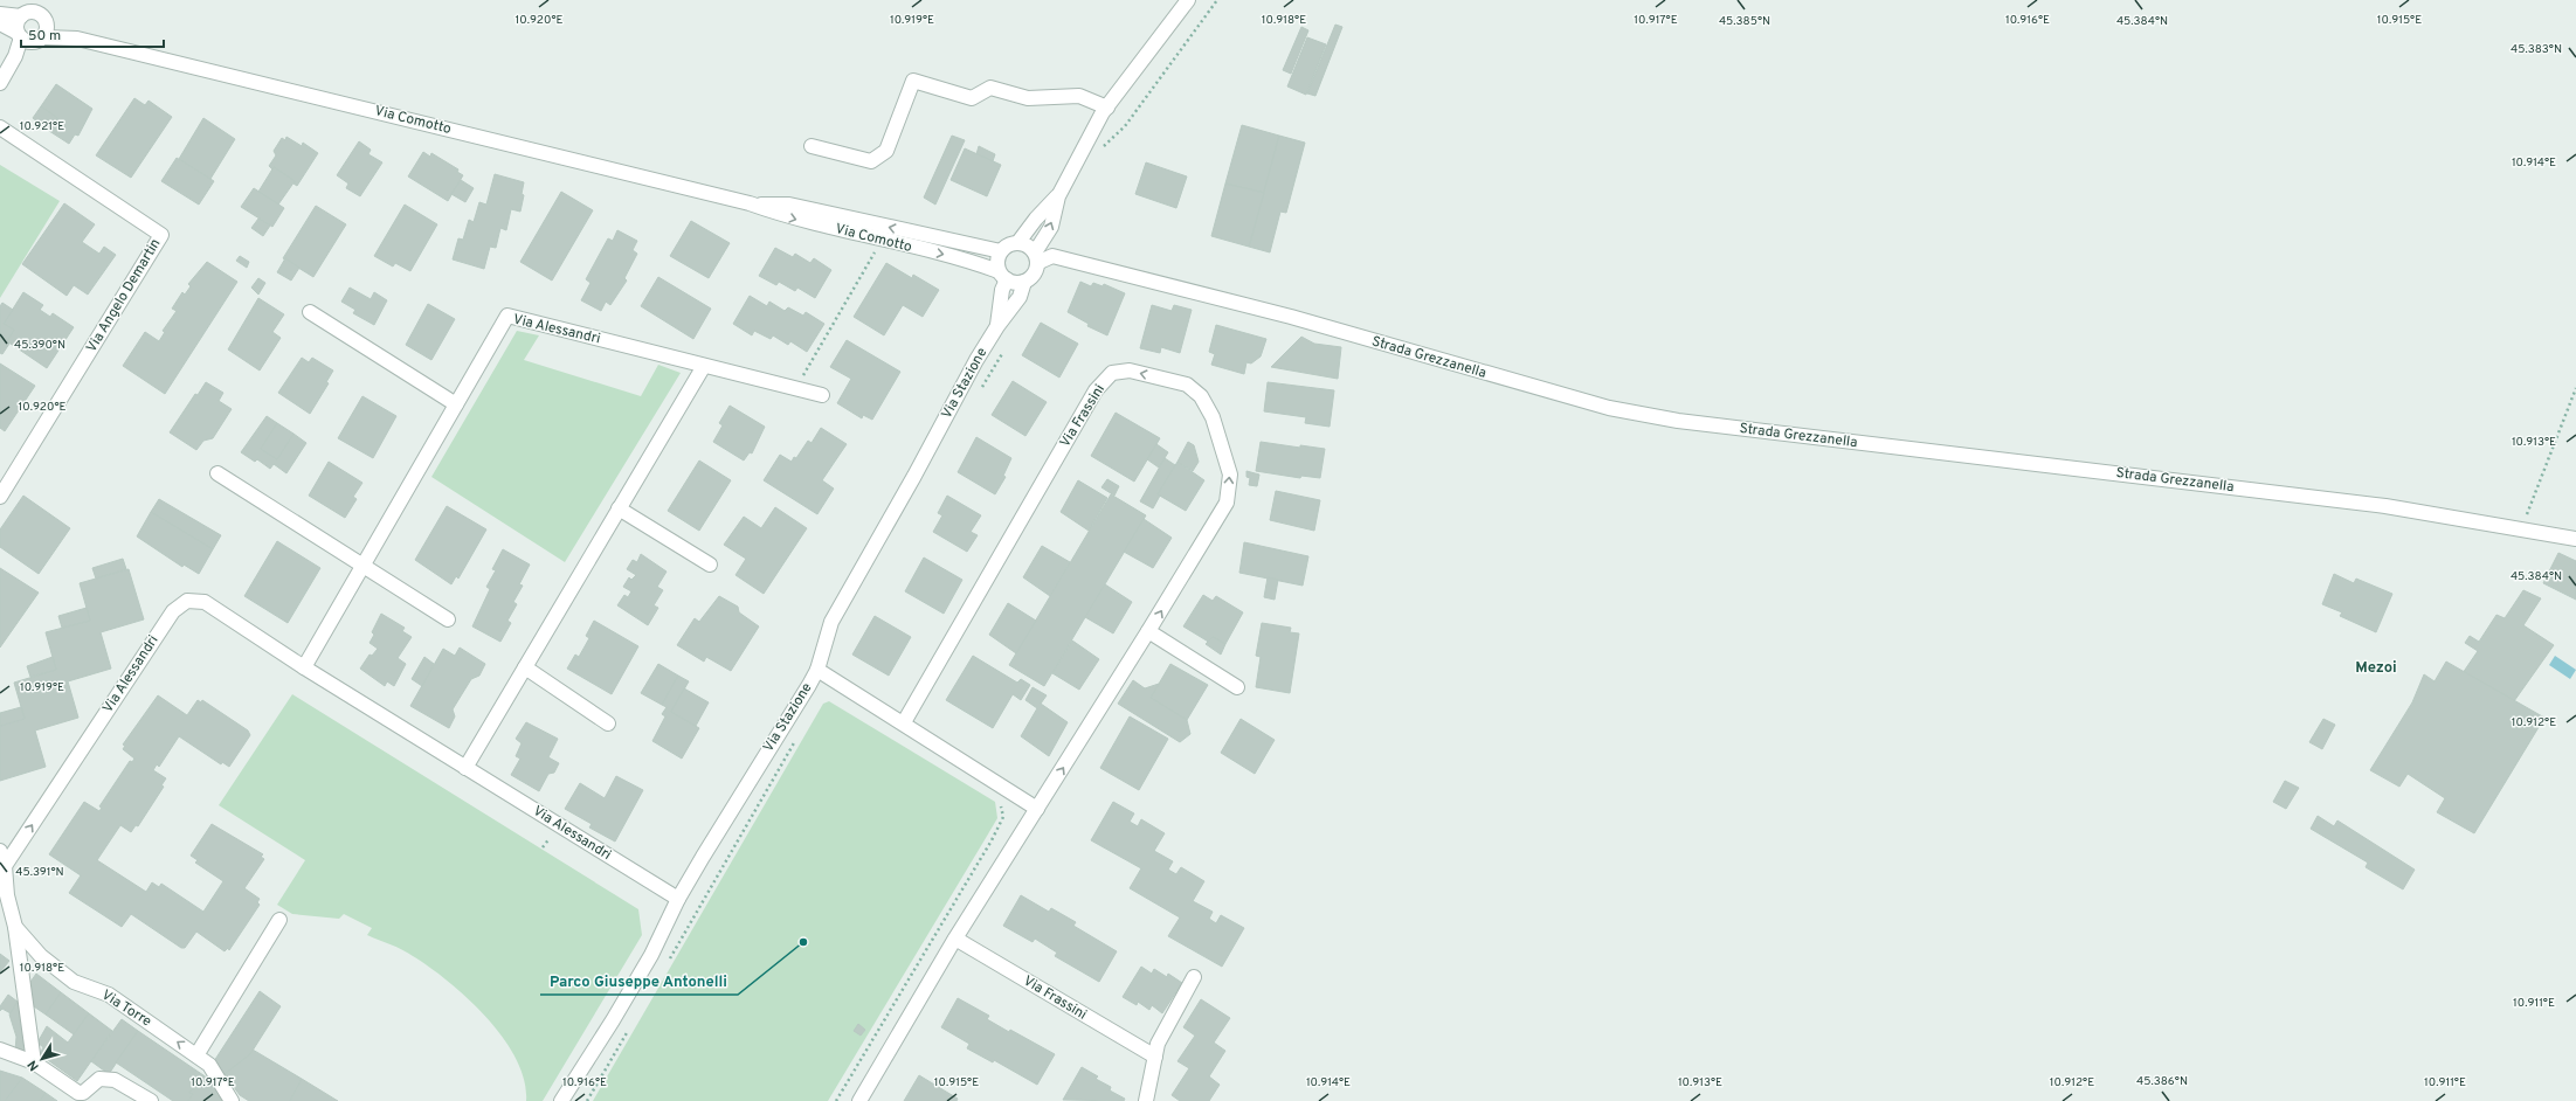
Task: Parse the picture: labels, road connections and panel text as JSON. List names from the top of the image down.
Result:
{
  "streets": {
    "street": [
      "Via Comotto",
      "Via Angelo Demartin",
      "Via Alessandri",
      "Strada Grezzanella",
      "Via Stazione",
      "Via Frassini",
      "Via Torre"
    ]
  },
  "crossings": [
    ["Via Comotto", "Strada Grezzanella"],
    ["Via Comotto", "Via Stazione"],
    ["Via Alessandri", "Via Stazione"],
    ["Via Alessandri", "Via Torre"],
    ["Strada Grezzanella", "Via Stazione"]
  ],
  "one_way": ["Via Torre"],
  "districts": ["Mezoi"],
  "places": ["Parco Giuseppe Antonelli"],
  "scale_bar": "50 m",
  "north": "bottom left",
  "coordinates": [
    "10.915°E",
    "10.920°E",
    "10.919°E",
    "10.918°E",
    "10.917°E",
    "10.916°E",
    "45.385°N",
    "45.384°N",
    "45.383°N",
    "10.921°E",
    "10.914°E",
    "45.390°N",
    "10.913°E",
    "10.912°E",
    "45.391°N",
    "10.911°E",
    "45.386°N"
  ]
}
